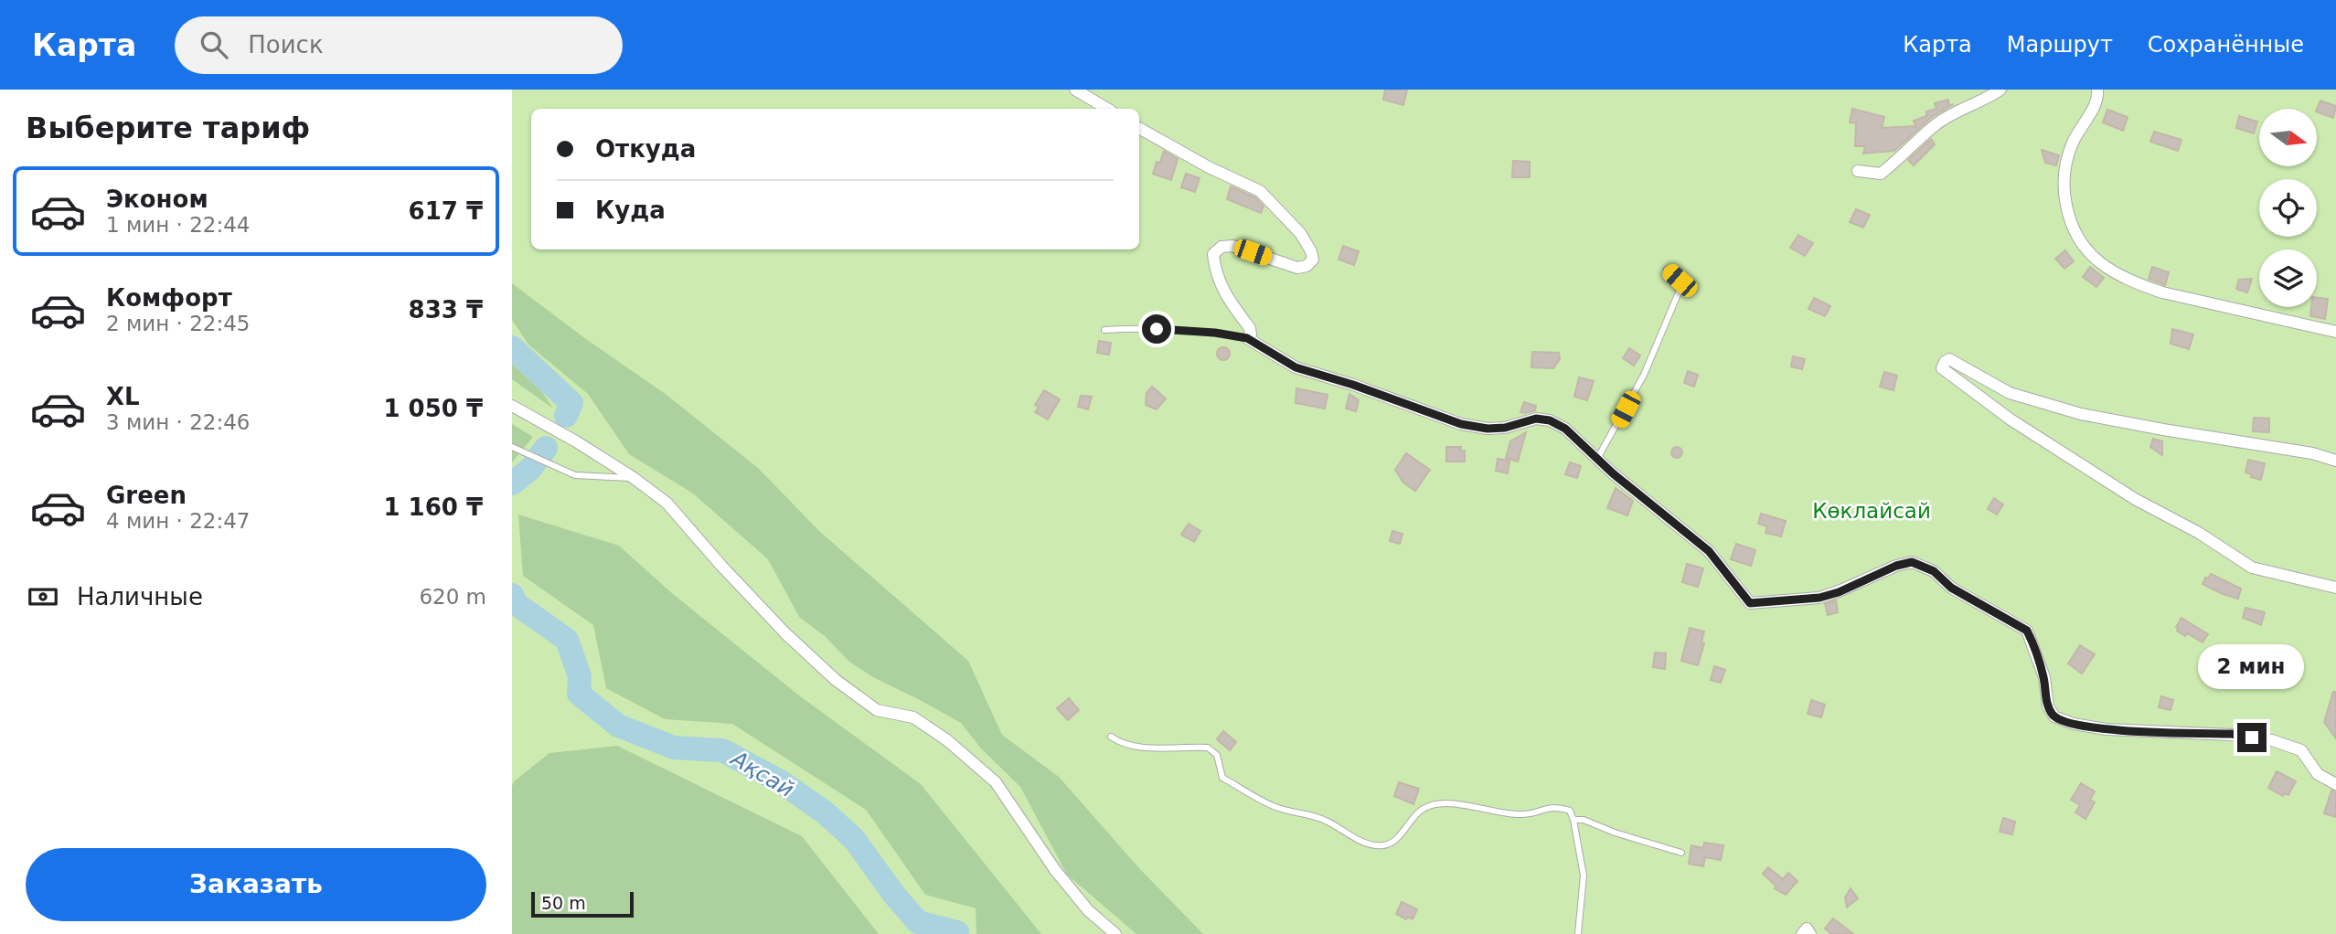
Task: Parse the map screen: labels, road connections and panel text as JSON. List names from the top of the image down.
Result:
{
  "water": ["Ақсай"],
  "parks": ["Көклайсай"],
  "scale_bar": "50 m",
  "north": "right",
  "page": {
    "header": "Карта",
    "search": "Поиск",
    "nav": ["Карта", "Маршрут", "Сохранённые"],
    "heading": "Выберите тариф",
    "banner": ["Откуда", "Куда"],
    "list": [
      {
        "name": "Эконом",
        "note": "1 мин · 22:44",
        "value": "617 ₸"
      },
      {
        "name": "Комфорт",
        "note": "2 мин · 22:45",
        "value": "833 ₸"
      },
      {
        "name": "XL",
        "note": "3 мин · 22:46",
        "value": "1 050 ₸"
      },
      {
        "name": "Green",
        "note": "4 мин · 22:47",
        "value": "1 160 ₸"
      }
    ],
    "pay": ["Наличные", "620 m"],
    "bubble": "2 мин",
    "buttons": "Заказать",
    "scale": "50 m"
  }
}
